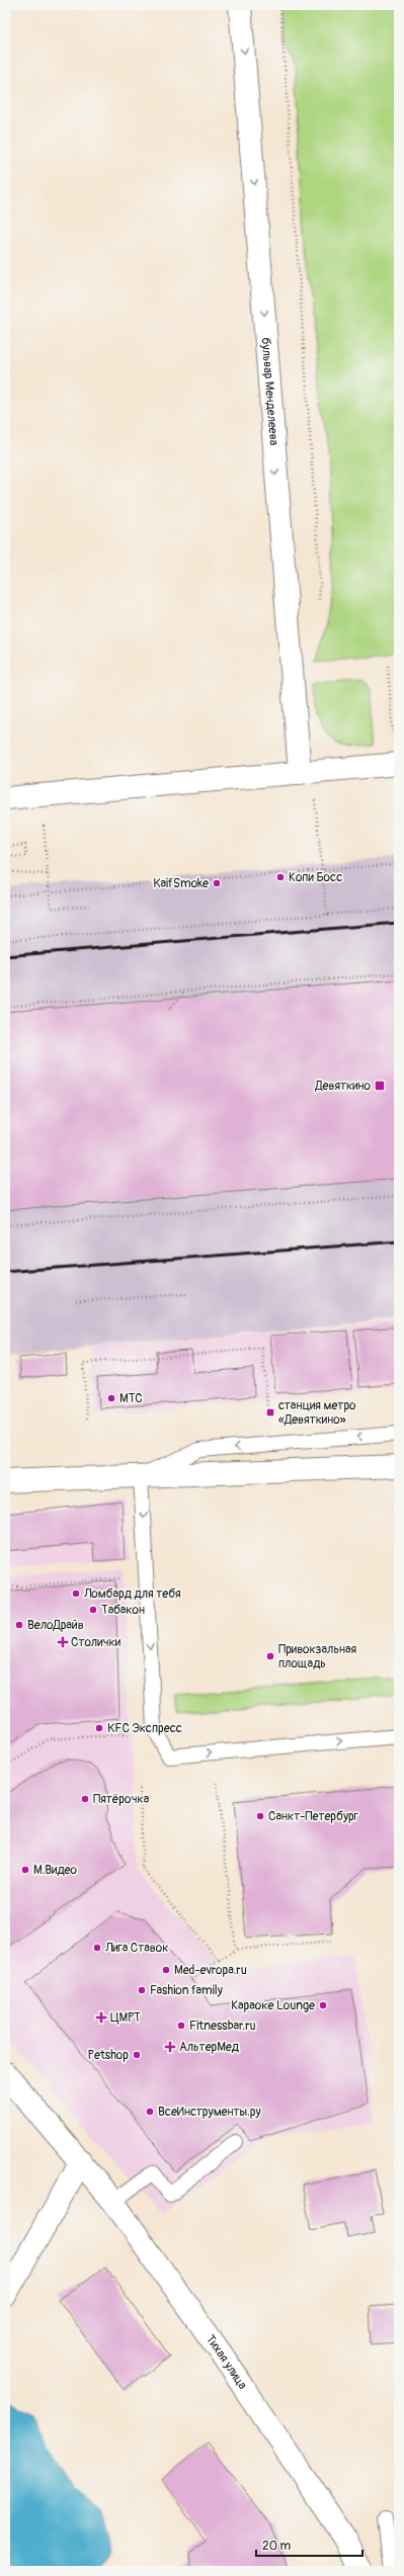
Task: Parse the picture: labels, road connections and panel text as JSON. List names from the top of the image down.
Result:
{
  "streets": {
    "street": ["бульвар Менделеева", "Тихая улица"]
  },
  "one_way": ["бульвар Менделеева"],
  "places": {
    "other": [
      "Копи Босс",
      "KaifSmoke",
      "МТС",
      "Ломбард для тебя",
      "Табакон",
      "ВелоДрайв",
      "Привокзальная площадь",
      "KFC Экспресс",
      "Пятёрочка",
      "Санкт-Петербург",
      "М.Видео",
      "Лига Ставок",
      "Med-evropa.ru",
      "Fashion family",
      "Караоке Lounge",
      "Fitnessbar.ru",
      "Petshop",
      "ВсеИнструменты.ру"
    ],
    "transit": ["Девяткино", "станция метро «Девяткино»"],
    "health": ["Столички", "ЦМРТ", "АльтерМед"]
  },
  "scale_bar": "20 m"
}
